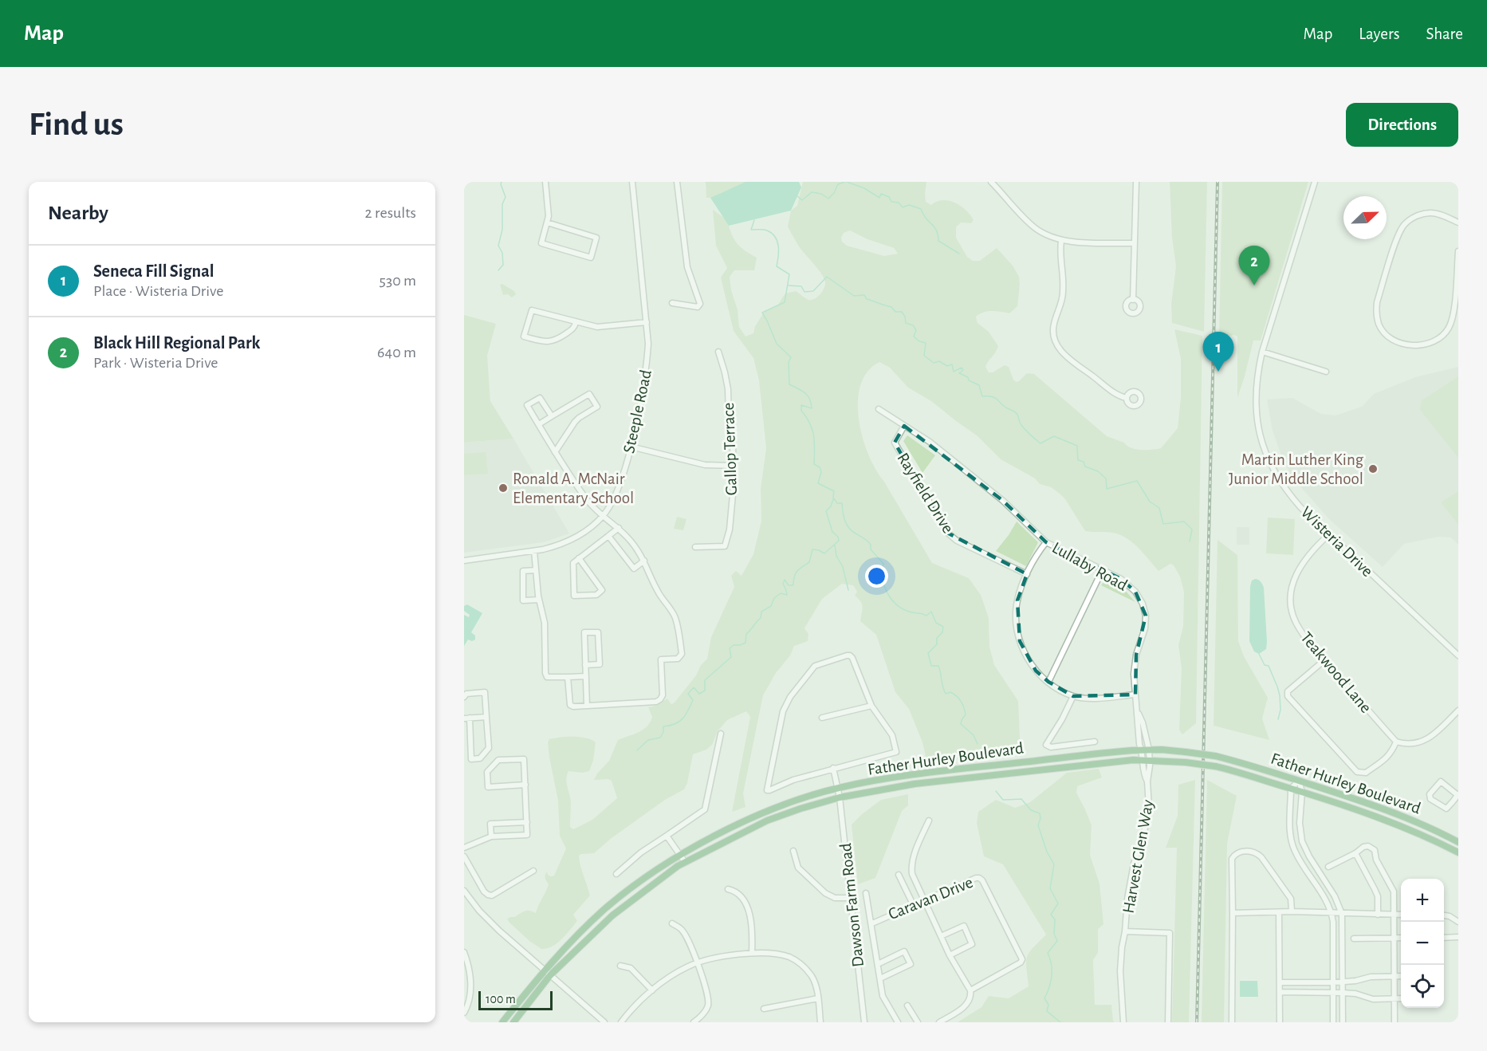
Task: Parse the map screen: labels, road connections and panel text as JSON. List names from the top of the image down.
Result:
{
  "streets": {
    "main road": ["Father Hurley Boulevard"],
    "street": [
      "Steeple Road",
      "Gallop Terrace",
      "Rayfield Drive",
      "Wisteria Drive",
      "Lullaby Road",
      "Teakwood Lane",
      "Harvest Glen Way",
      "Caravan Drive",
      "Dawson Farm Road"
    ]
  },
  "crossings": [
    ["Rayfield Drive", "Lullaby Road"],
    ["Wisteria Drive", "Teakwood Lane"],
    ["Lullaby Road", "Father Hurley Boulevard"],
    ["Lullaby Road", "Harvest Glen Way"],
    ["Father Hurley Boulevard", "Harvest Glen Way"],
    ["Father Hurley Boulevard", "Dawson Farm Road"]
  ],
  "places": ["Martin Luther King Junior Middle School", "Ronald A. McNair Elementary School"],
  "scale_bar": "100 m",
  "north": "top right",
  "page": {
    "header": "Map",
    "nav": ["Map", "Layers", "Share"],
    "buttons": "Directions",
    "title": "Find us",
    "heading": ["Nearby", "2 results"],
    "list": [
      {
        "mark": "1",
        "name": "Seneca Fill Signal",
        "note": "Place · Wisteria Drive",
        "value": "530 m"
      },
      {
        "mark": "2",
        "name": "Black Hill Regional Park",
        "note": "Park · Wisteria Drive",
        "value": "640 m"
      }
    ],
    "pins": ["2", "1"],
    "map_buttons": ["+", "−"],
    "scale": "100 m"
  }
}
